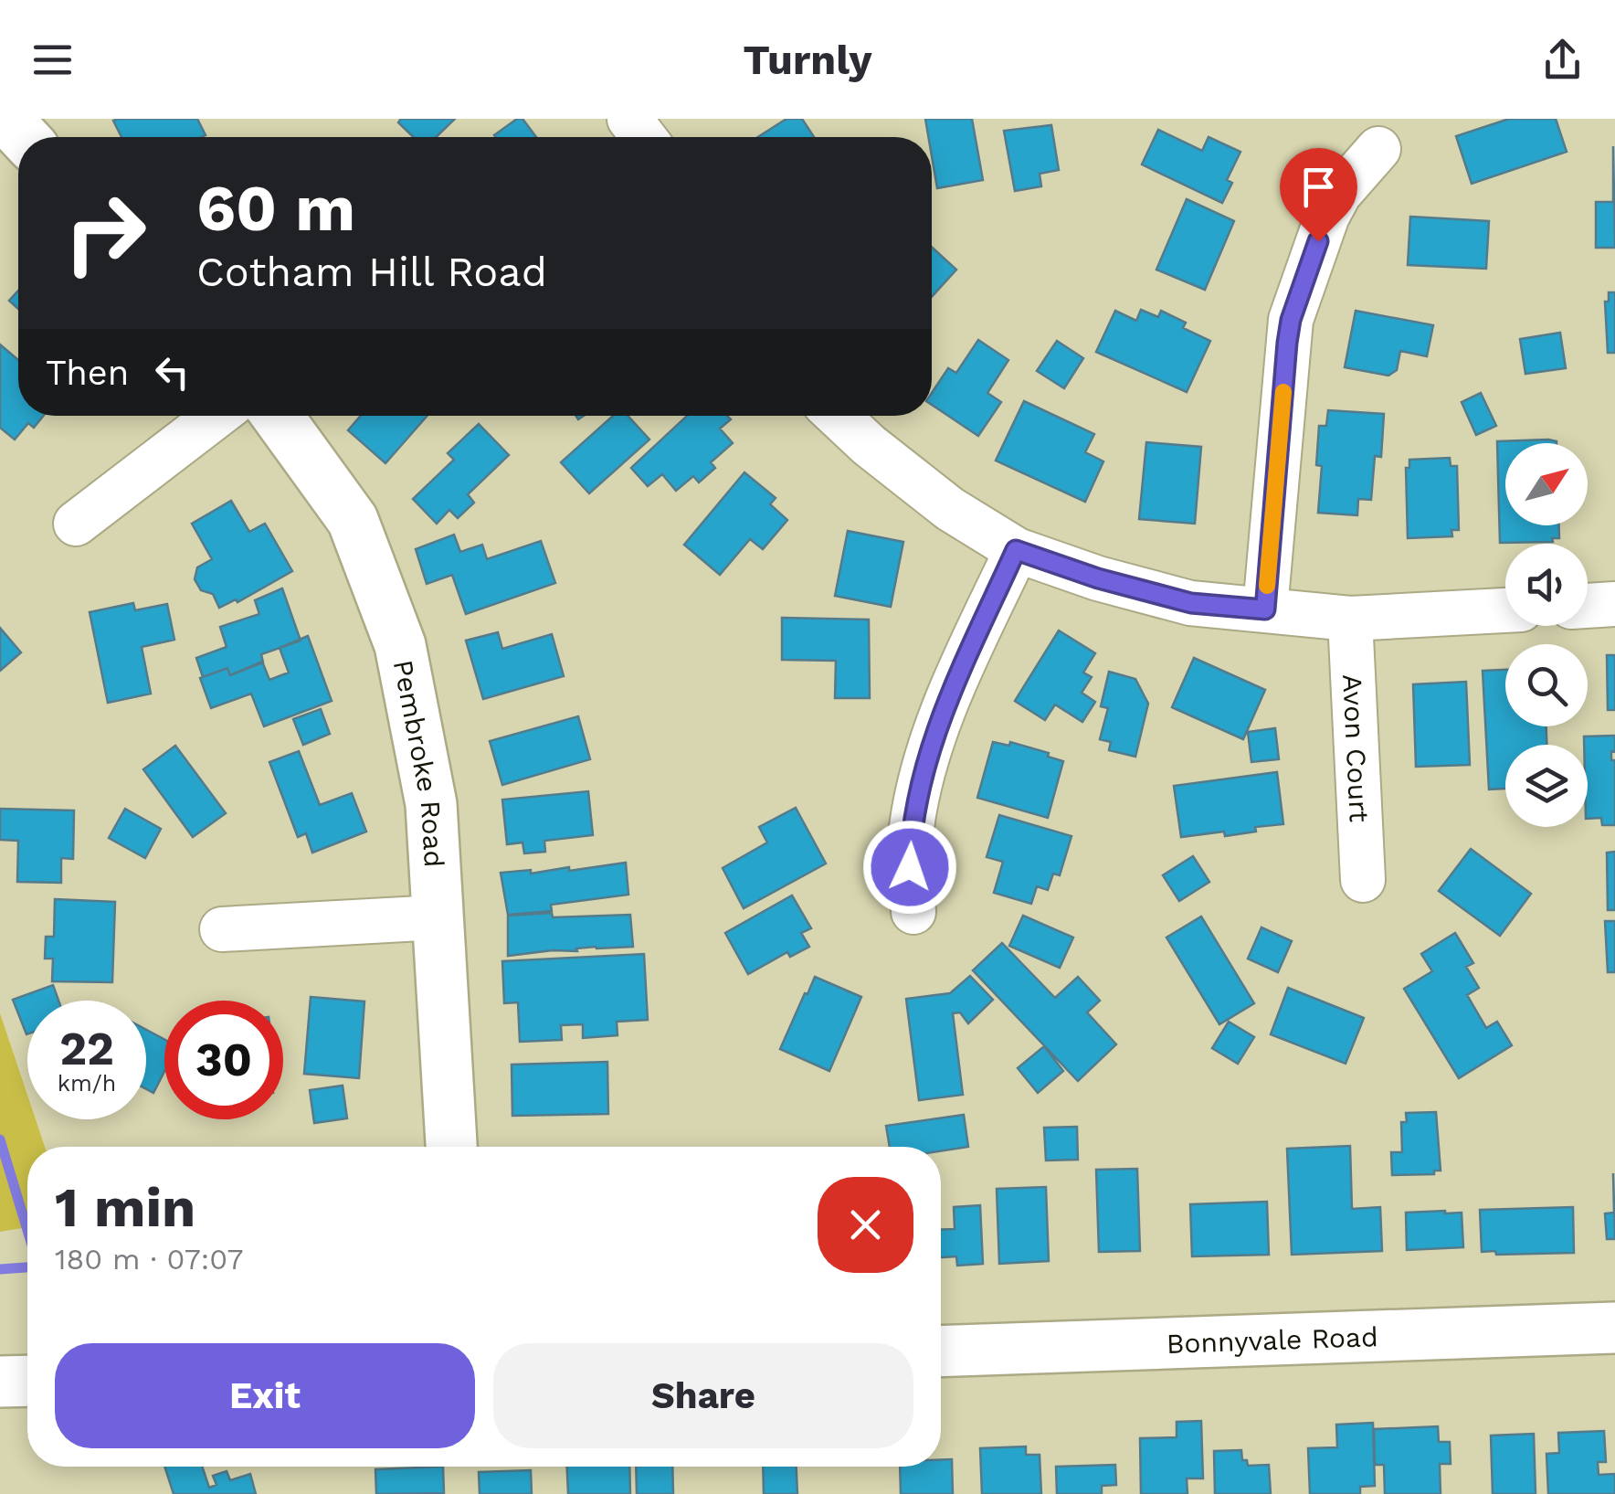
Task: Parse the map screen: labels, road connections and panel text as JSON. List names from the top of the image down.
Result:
{
  "streets": {
    "street": ["Avon Court", "Pembroke Road", "Bonnyvale Road"]
  },
  "north": "top right",
  "page": {
    "header": "Turnly",
    "turn": ["60 m", "Cotham Hill Road"],
    "then": "Then",
    "speed": "22 km/h",
    "limit": "30",
    "heading": ["1 min", "180 m · 07:07"],
    "buttons": ["Exit", "Share"]
  }
}
